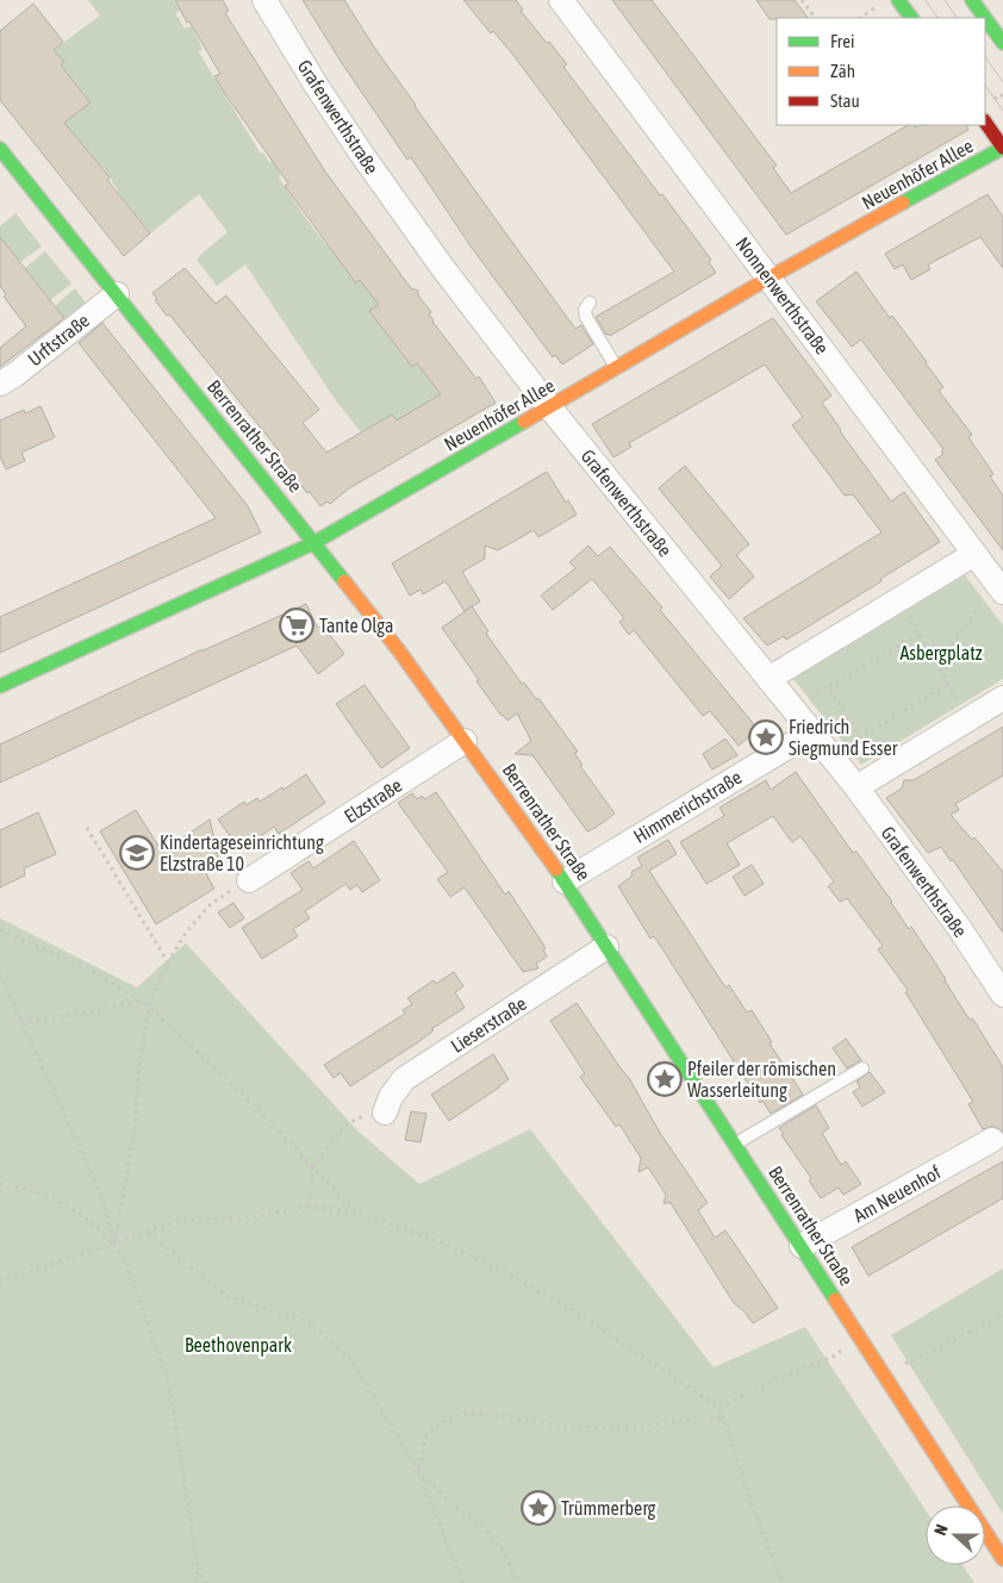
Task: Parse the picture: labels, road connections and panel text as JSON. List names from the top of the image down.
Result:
{
  "streets": {
    "street": [
      "Grafenwerthstraße",
      "Neuenhöfer Allee",
      "Nonnenwerthstraße",
      "Urftstraße",
      "Berrenrather Straße",
      "Elzstraße",
      "Himmerichstraße",
      "Lieserstraße",
      "Am Neuenhof"
    ]
  },
  "crossings": [
    ["Grafenwerthstraße", "Neuenhöfer Allee"],
    ["Grafenwerthstraße", "Himmerichstraße"],
    ["Neuenhöfer Allee", "Nonnenwerthstraße"],
    ["Neuenhöfer Allee", "Berrenrather Straße"],
    ["Urftstraße", "Berrenrather Straße"],
    ["Berrenrather Straße", "Elzstraße"],
    ["Berrenrather Straße", "Himmerichstraße"],
    ["Berrenrather Straße", "Lieserstraße"],
    ["Berrenrather Straße", "Am Neuenhof"]
  ],
  "parks": ["Asbergplatz", "Beethovenpark"],
  "places": {
    "supermarket": ["Tante Olga"],
    "place": ["Friedrich Siegmund Esser", "Pfeiler der römischen Wasserleitung", "Trümmerberg"],
    "school or university": ["Kindertageseinrichtung Elzstraße 10"]
  },
  "legend": ["Frei", "Zäh", "Stau"],
  "north": "left"
}
